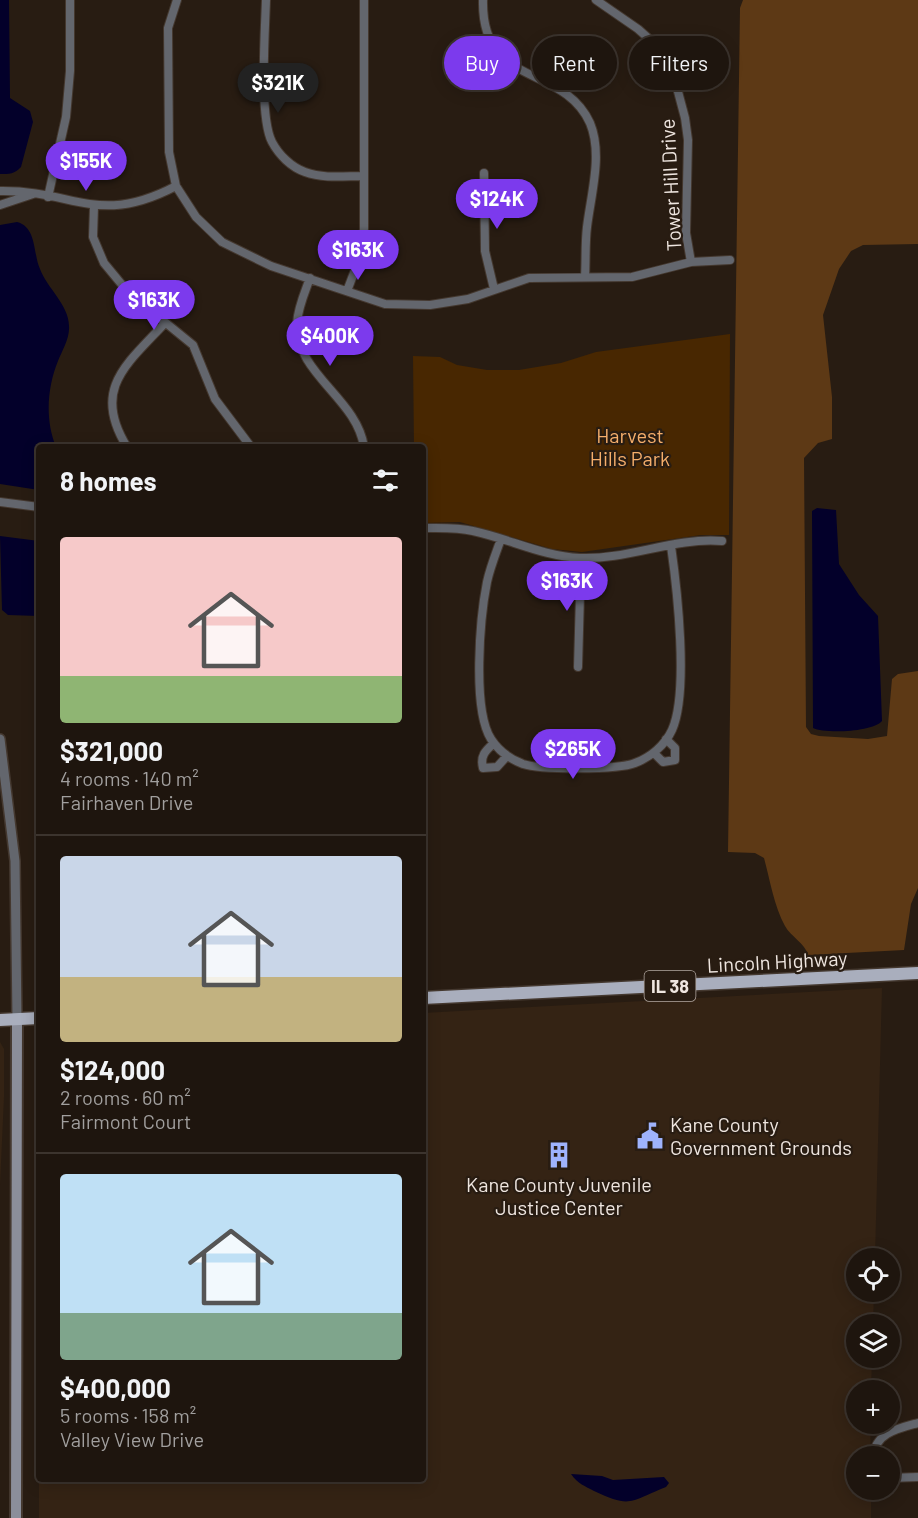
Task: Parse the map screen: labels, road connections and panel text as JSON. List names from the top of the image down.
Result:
{
  "streets": {
    "main road": ["Lincoln Highway", "IL 38"],
    "street": ["Tower Hill Drive"]
  },
  "parks": ["Harvest Hills Park"],
  "places": {
    "public building": ["Kane County Government Grounds"],
    "building": ["Kane County Juvenile Justice Center"]
  },
  "page": {
    "chip": ["Buy", "Rent", "Filters"],
    "price": [
      "$321K",
      "$155K",
      "$124K",
      "$163K",
      "$163K",
      "$400K",
      "$163K",
      "$265K"
    ],
    "heading": "8 homes",
    "list": [
      {
        "name": "$321,000",
        "note": "4 rooms · 140 m² · Fairhaven Drive"
      },
      {
        "name": "$124,000",
        "note": "2 rooms · 60 m² · Fairmont Court"
      },
      {
        "name": "$400,000",
        "note": "5 rooms · 158 m² · Valley View Drive"
      }
    ],
    "map_buttons": ["+", "−"]
  }
}
